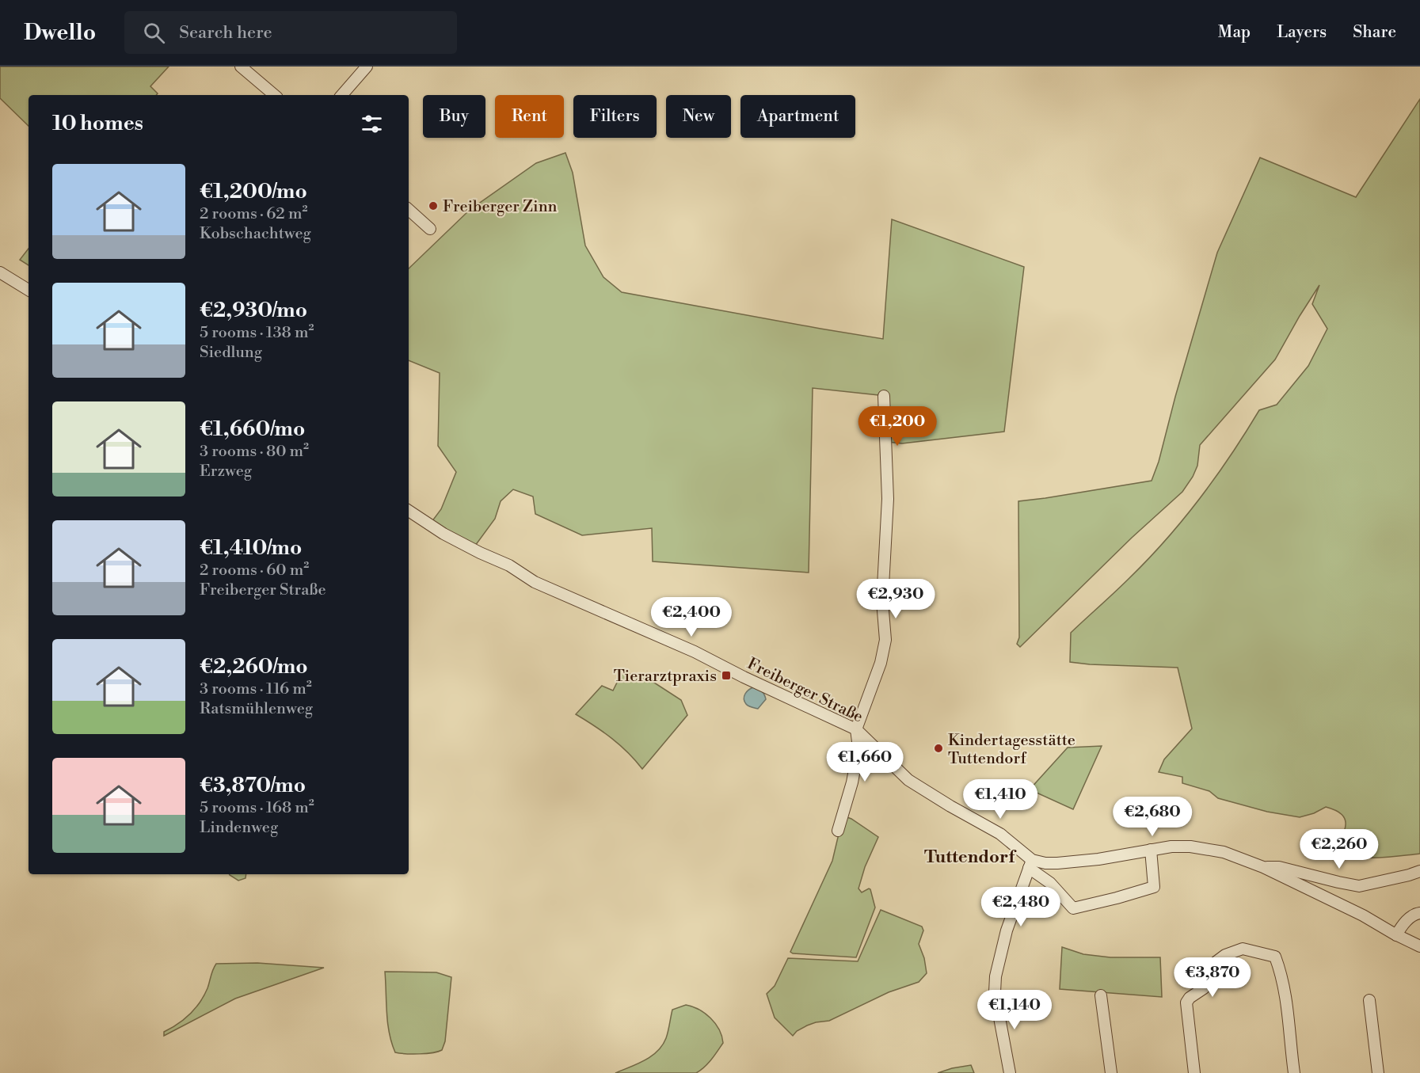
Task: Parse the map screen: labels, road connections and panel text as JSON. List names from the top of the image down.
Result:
{
  "streets": {
    "street": ["Freiberger Straße"]
  },
  "districts": ["Tuttendorf"],
  "places": {
    "other": ["Freiberger Zinn", "Kindertagesstätte Tuttendorf"],
    "transit": ["Tierarztpraxis"]
  },
  "page": {
    "header": "Dwello",
    "search": "Search here",
    "nav": ["Map", "Layers", "Share"],
    "chip": [
      "Buy",
      "Rent",
      "Filters",
      "New",
      "Apartment"
    ],
    "heading": "10 homes",
    "list": [
      {
        "name": "€1,200/mo",
        "note": "2 rooms · 62 m² · Kobschachtweg"
      },
      {
        "name": "€2,930/mo",
        "note": "5 rooms · 138 m² · Siedlung"
      },
      {
        "name": "€1,660/mo",
        "note": "3 rooms · 80 m² · Erzweg"
      },
      {
        "name": "€1,410/mo",
        "note": "2 rooms · 60 m² · Freiberger Straße"
      },
      {
        "name": "€2,260/mo",
        "note": "3 rooms · 116 m² · Ratsmühlenweg"
      },
      {
        "name": "€3,870/mo",
        "note": "5 rooms · 168 m² · Lindenweg"
      }
    ],
    "price": [
      "€1,200",
      "€2,930",
      "€2,400",
      "€1,660",
      "€1,410",
      "€2,680",
      "€2,260",
      "€2,480",
      "€3,870",
      "€1,140"
    ]
  }
}
